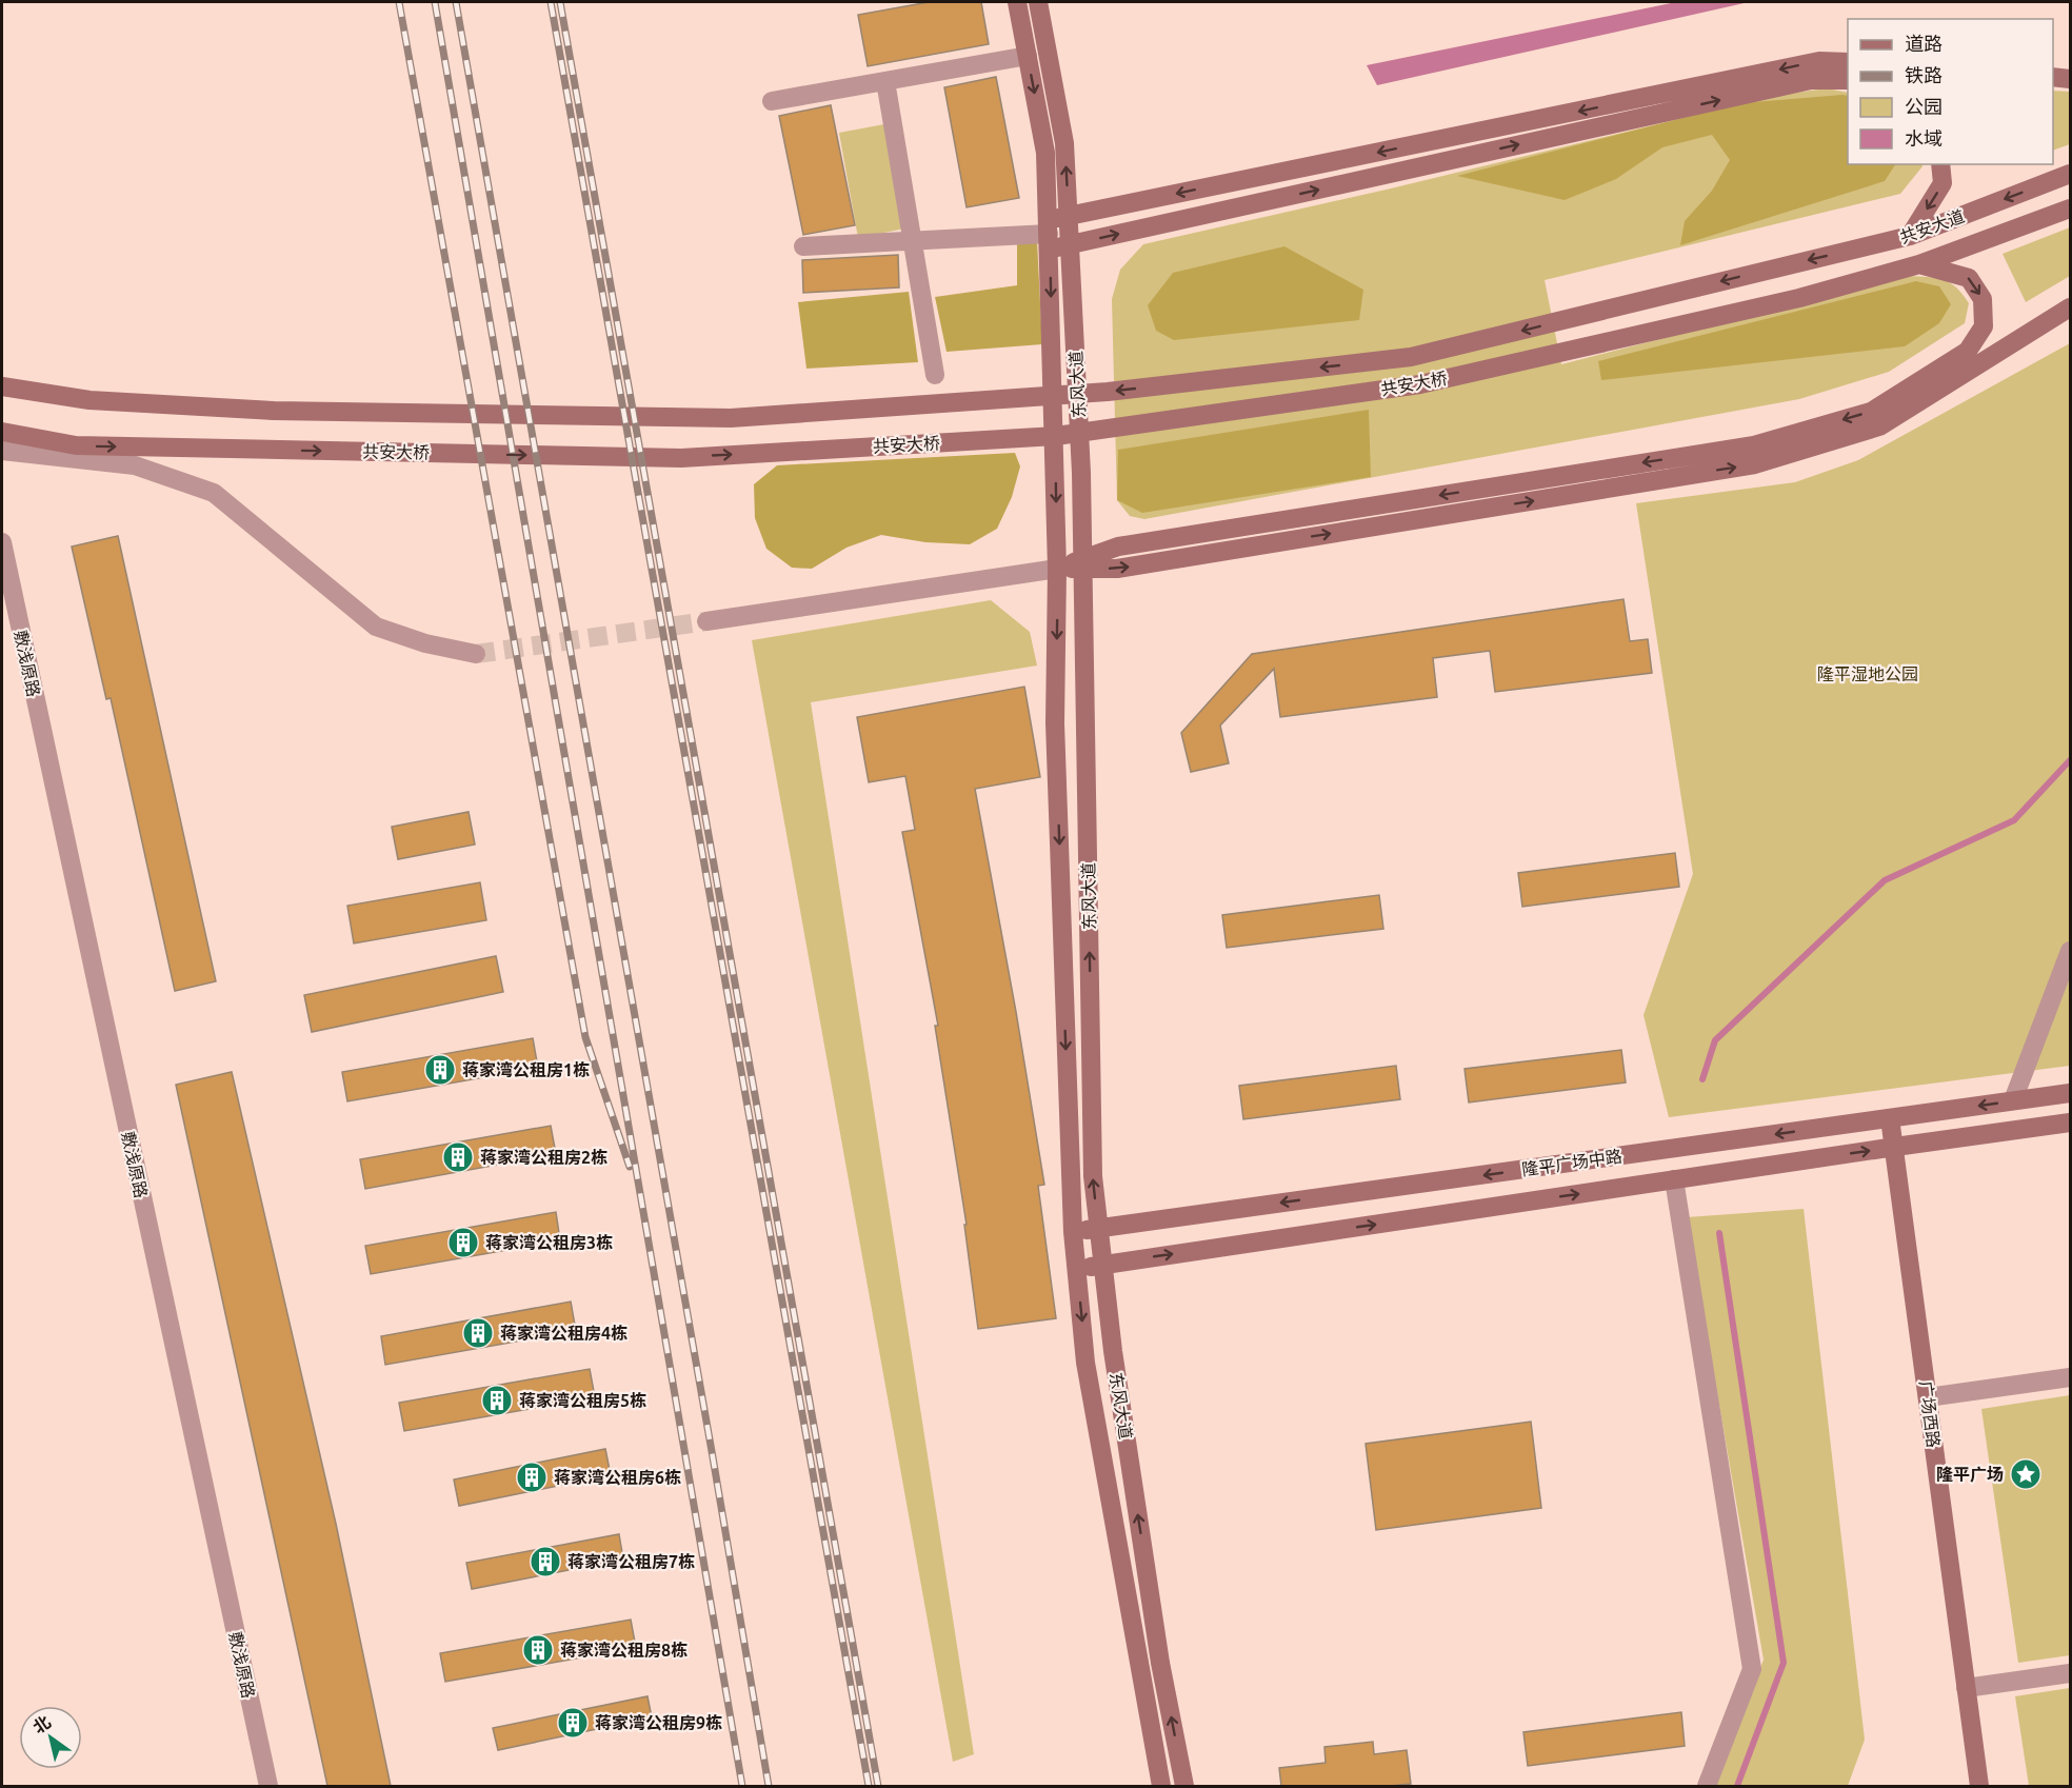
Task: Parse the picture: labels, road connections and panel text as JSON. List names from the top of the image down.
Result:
{
  "streets": {
    "main road": [
      "共安大道",
      "共安大桥",
      "东风大道",
      "隆平广场中路",
      "广场西路"
    ],
    "street": ["敷浅原路"]
  },
  "crossings": [
    ["共安大道", "共安大桥"],
    ["东风大道", "隆平广场中路"],
    ["隆平广场中路", "广场西路"]
  ],
  "parks": ["隆平湿地公园"],
  "places": {
    "building": [
      "蒋家湾公租房1栋",
      "蒋家湾公租房2栋",
      "蒋家湾公租房3栋",
      "蒋家湾公租房4栋",
      "蒋家湾公租房5栋",
      "蒋家湾公租房6栋",
      "蒋家湾公租房7栋",
      "蒋家湾公租房8栋",
      "蒋家湾公租房9栋"
    ],
    "place": ["隆平广场"]
  },
  "legend": [
    "道路",
    "铁路",
    "公园",
    "水域"
  ],
  "north": "top left"
}
